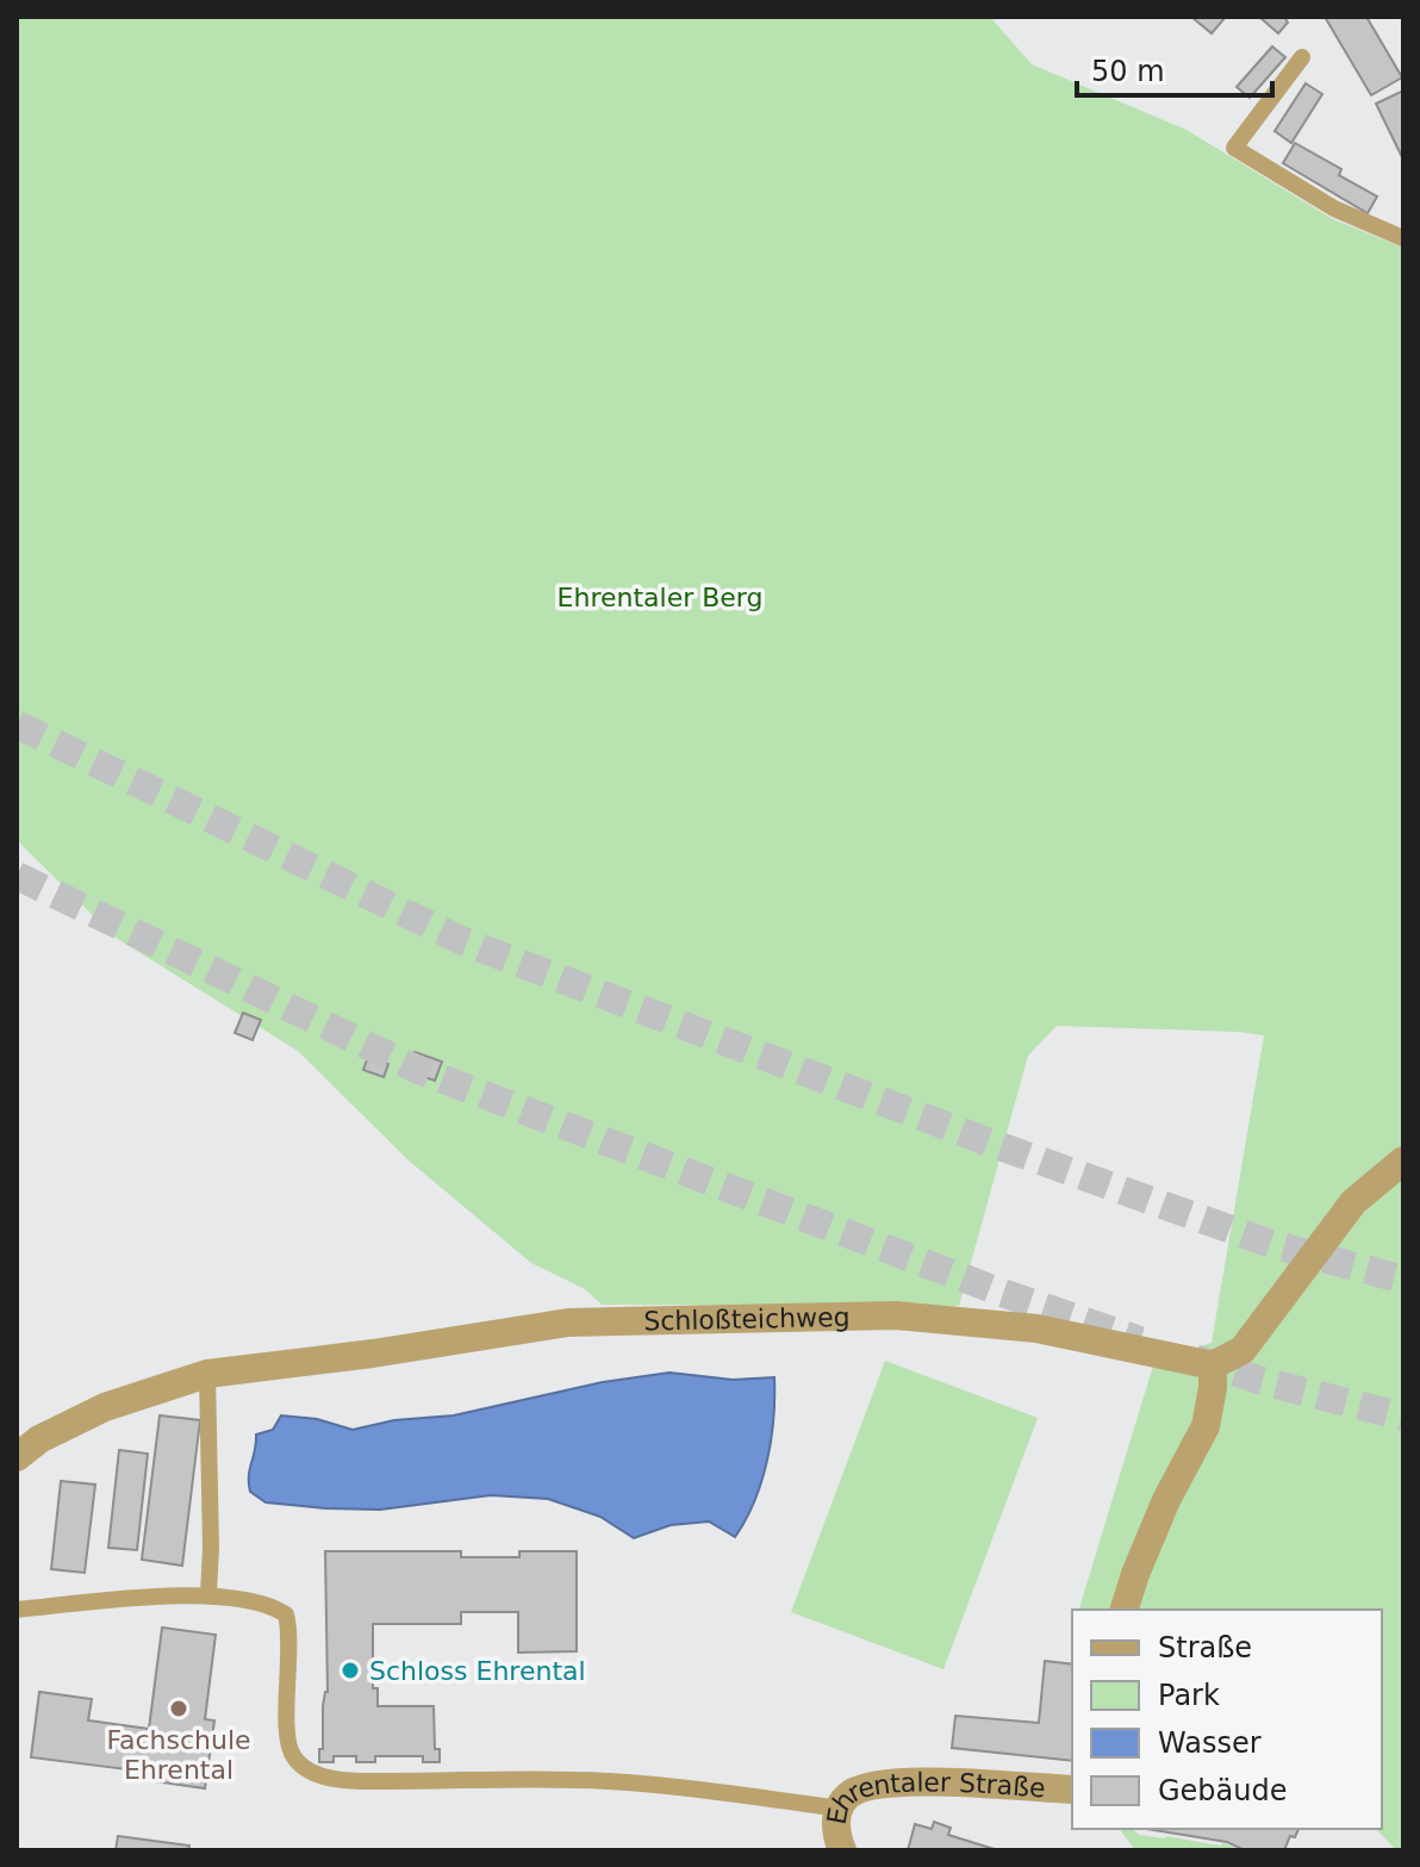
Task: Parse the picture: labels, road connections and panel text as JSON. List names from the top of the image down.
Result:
{
  "streets": {
    "street": ["Schloßteichweg", "Ehrentaler Straße"]
  },
  "parks": ["Ehrentaler Berg"],
  "places": ["Schloss Ehrental", "Fachschule Ehrental"],
  "legend": [
    "Straße",
    "Park",
    "Wasser",
    "Gebäude"
  ],
  "scale_bar": "50 m"
}
